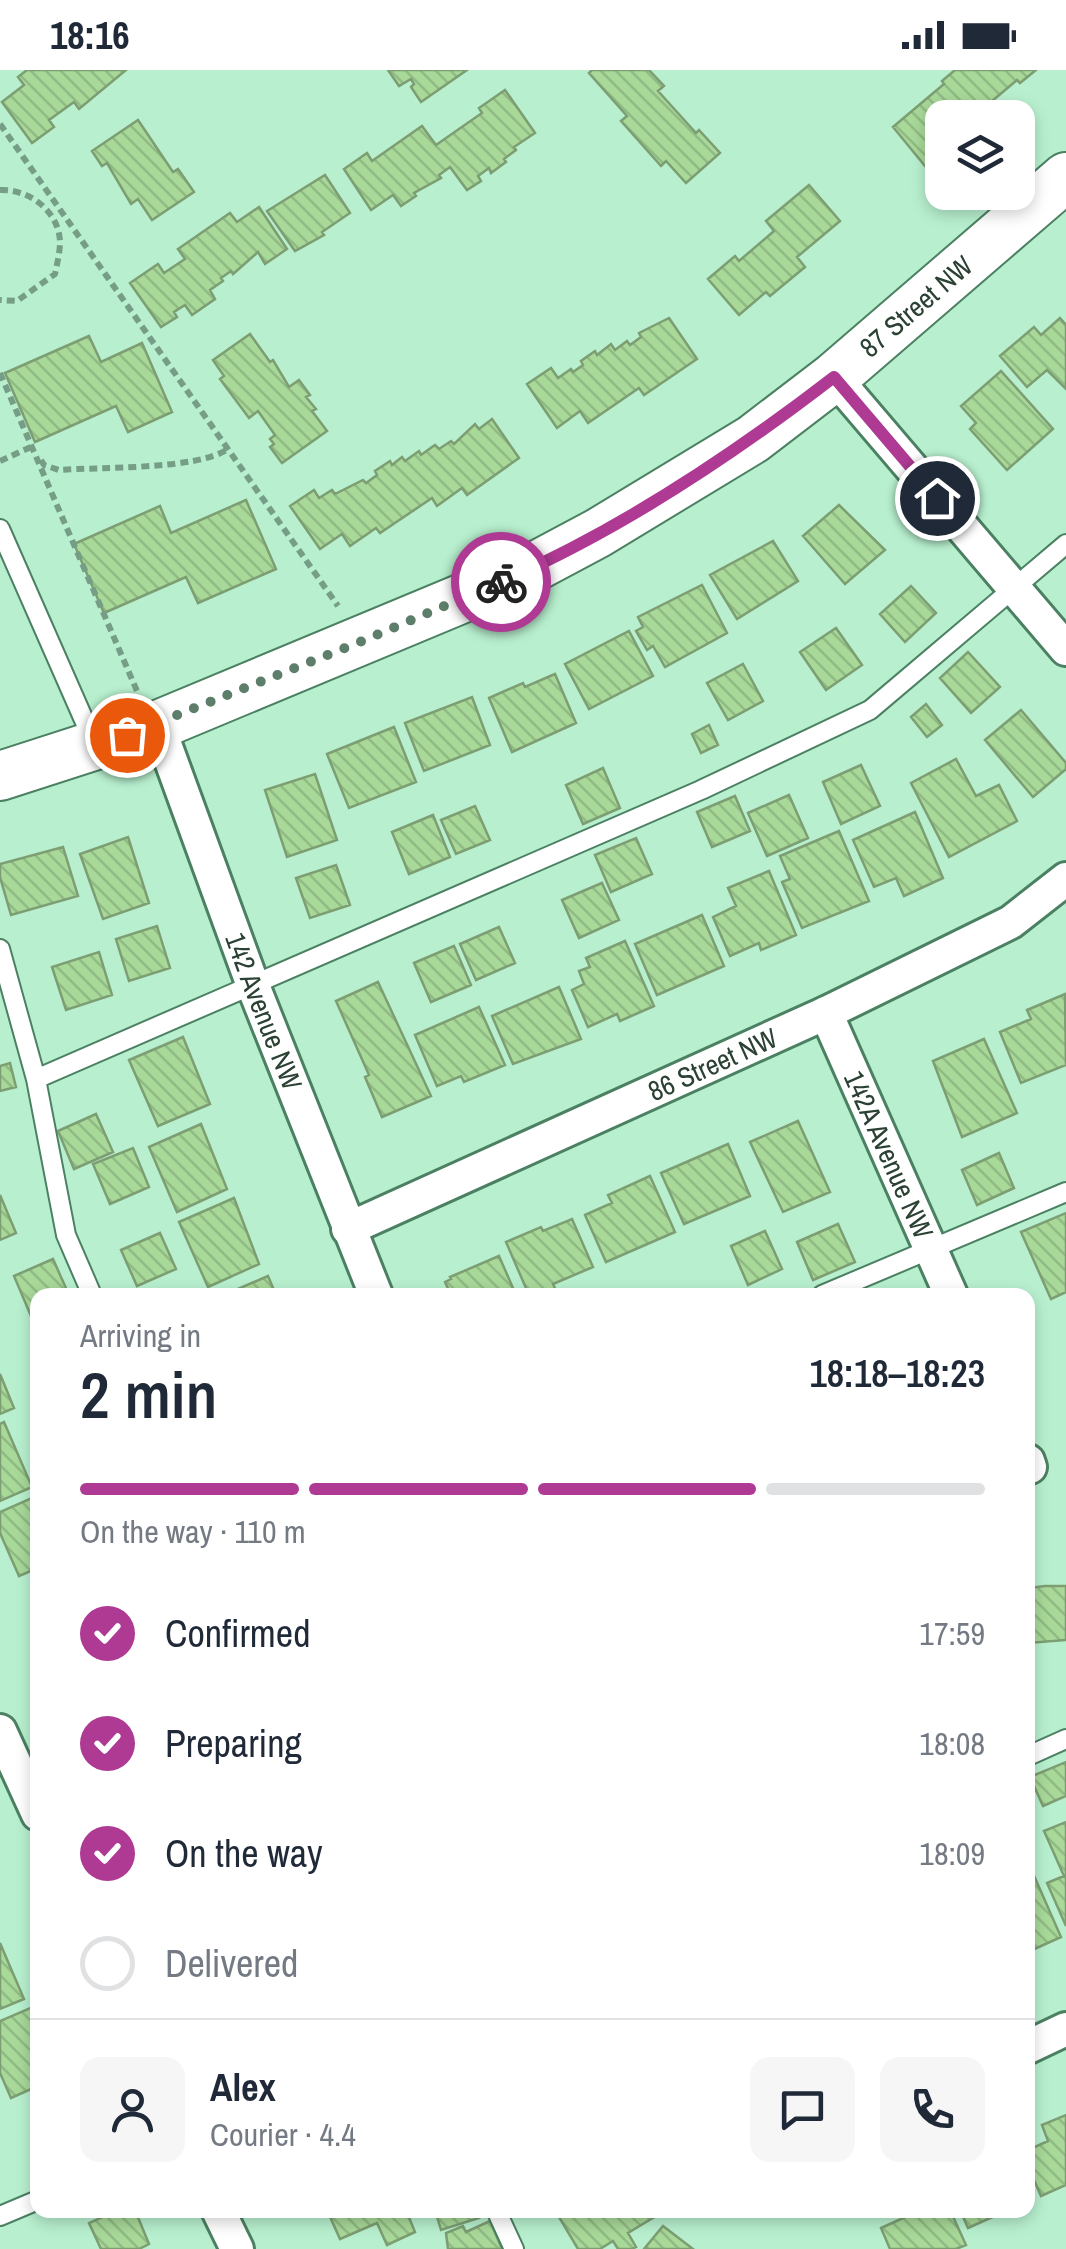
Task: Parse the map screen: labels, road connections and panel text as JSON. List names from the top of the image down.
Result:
{
  "streets": {
    "street": [
      "87 Street NW",
      "142 Avenue NW",
      "86 Street NW",
      "142A Avenue NW"
    ]
  },
  "crossings": [
    ["87 Street NW", "142 Avenue NW"],
    ["142 Avenue NW", "86 Street NW"],
    ["86 Street NW", "142A Avenue NW"]
  ],
  "page": {
    "status": "18:16",
    "heading": ["2 min", "Arriving in", "18:18–18:23"],
    "panel": ["Alex", "Courier · 4.4"],
    "bar": "On the way · 110 m",
    "list": [
      ["Confirmed", "17:59"],
      ["Preparing", "18:08"],
      ["On the way", "18:09"],
      "Delivered"
    ]
  }
}
